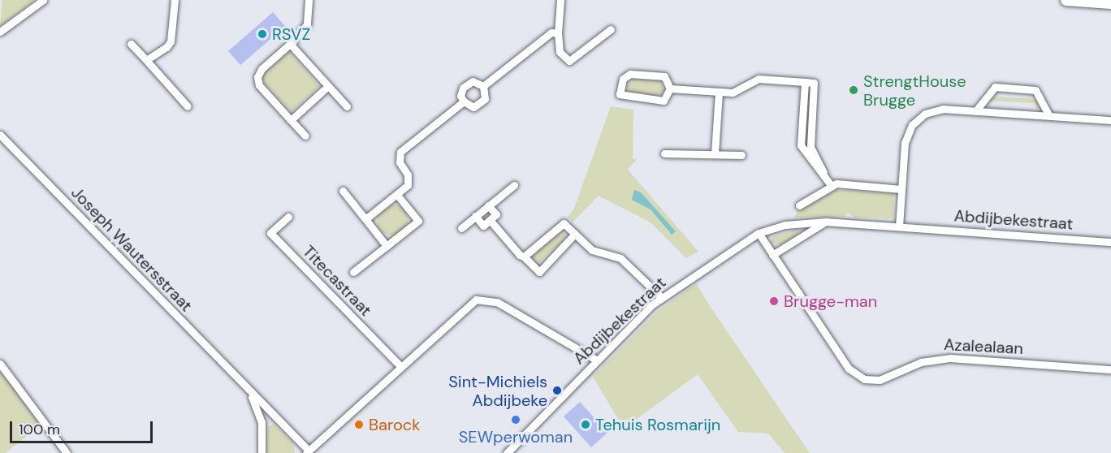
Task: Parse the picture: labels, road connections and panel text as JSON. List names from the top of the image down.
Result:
{
  "streets": {
    "street": [
      "Abdijbekestraat",
      "Joseph Wautersstraat",
      "Titecastraat",
      "Azalealaan"
    ]
  },
  "crossings": [
    ["Abdijbekestraat", "Azalealaan"]
  ],
  "places": [
    "RSVZ",
    "StrengtHouse Brugge",
    "Brugge-man",
    "Sint-Michiels Abdijbeke",
    "SEWperwoman",
    "Barock",
    "Tehuis Rosmarijn"
  ],
  "scale_bar": "100 m"
}
